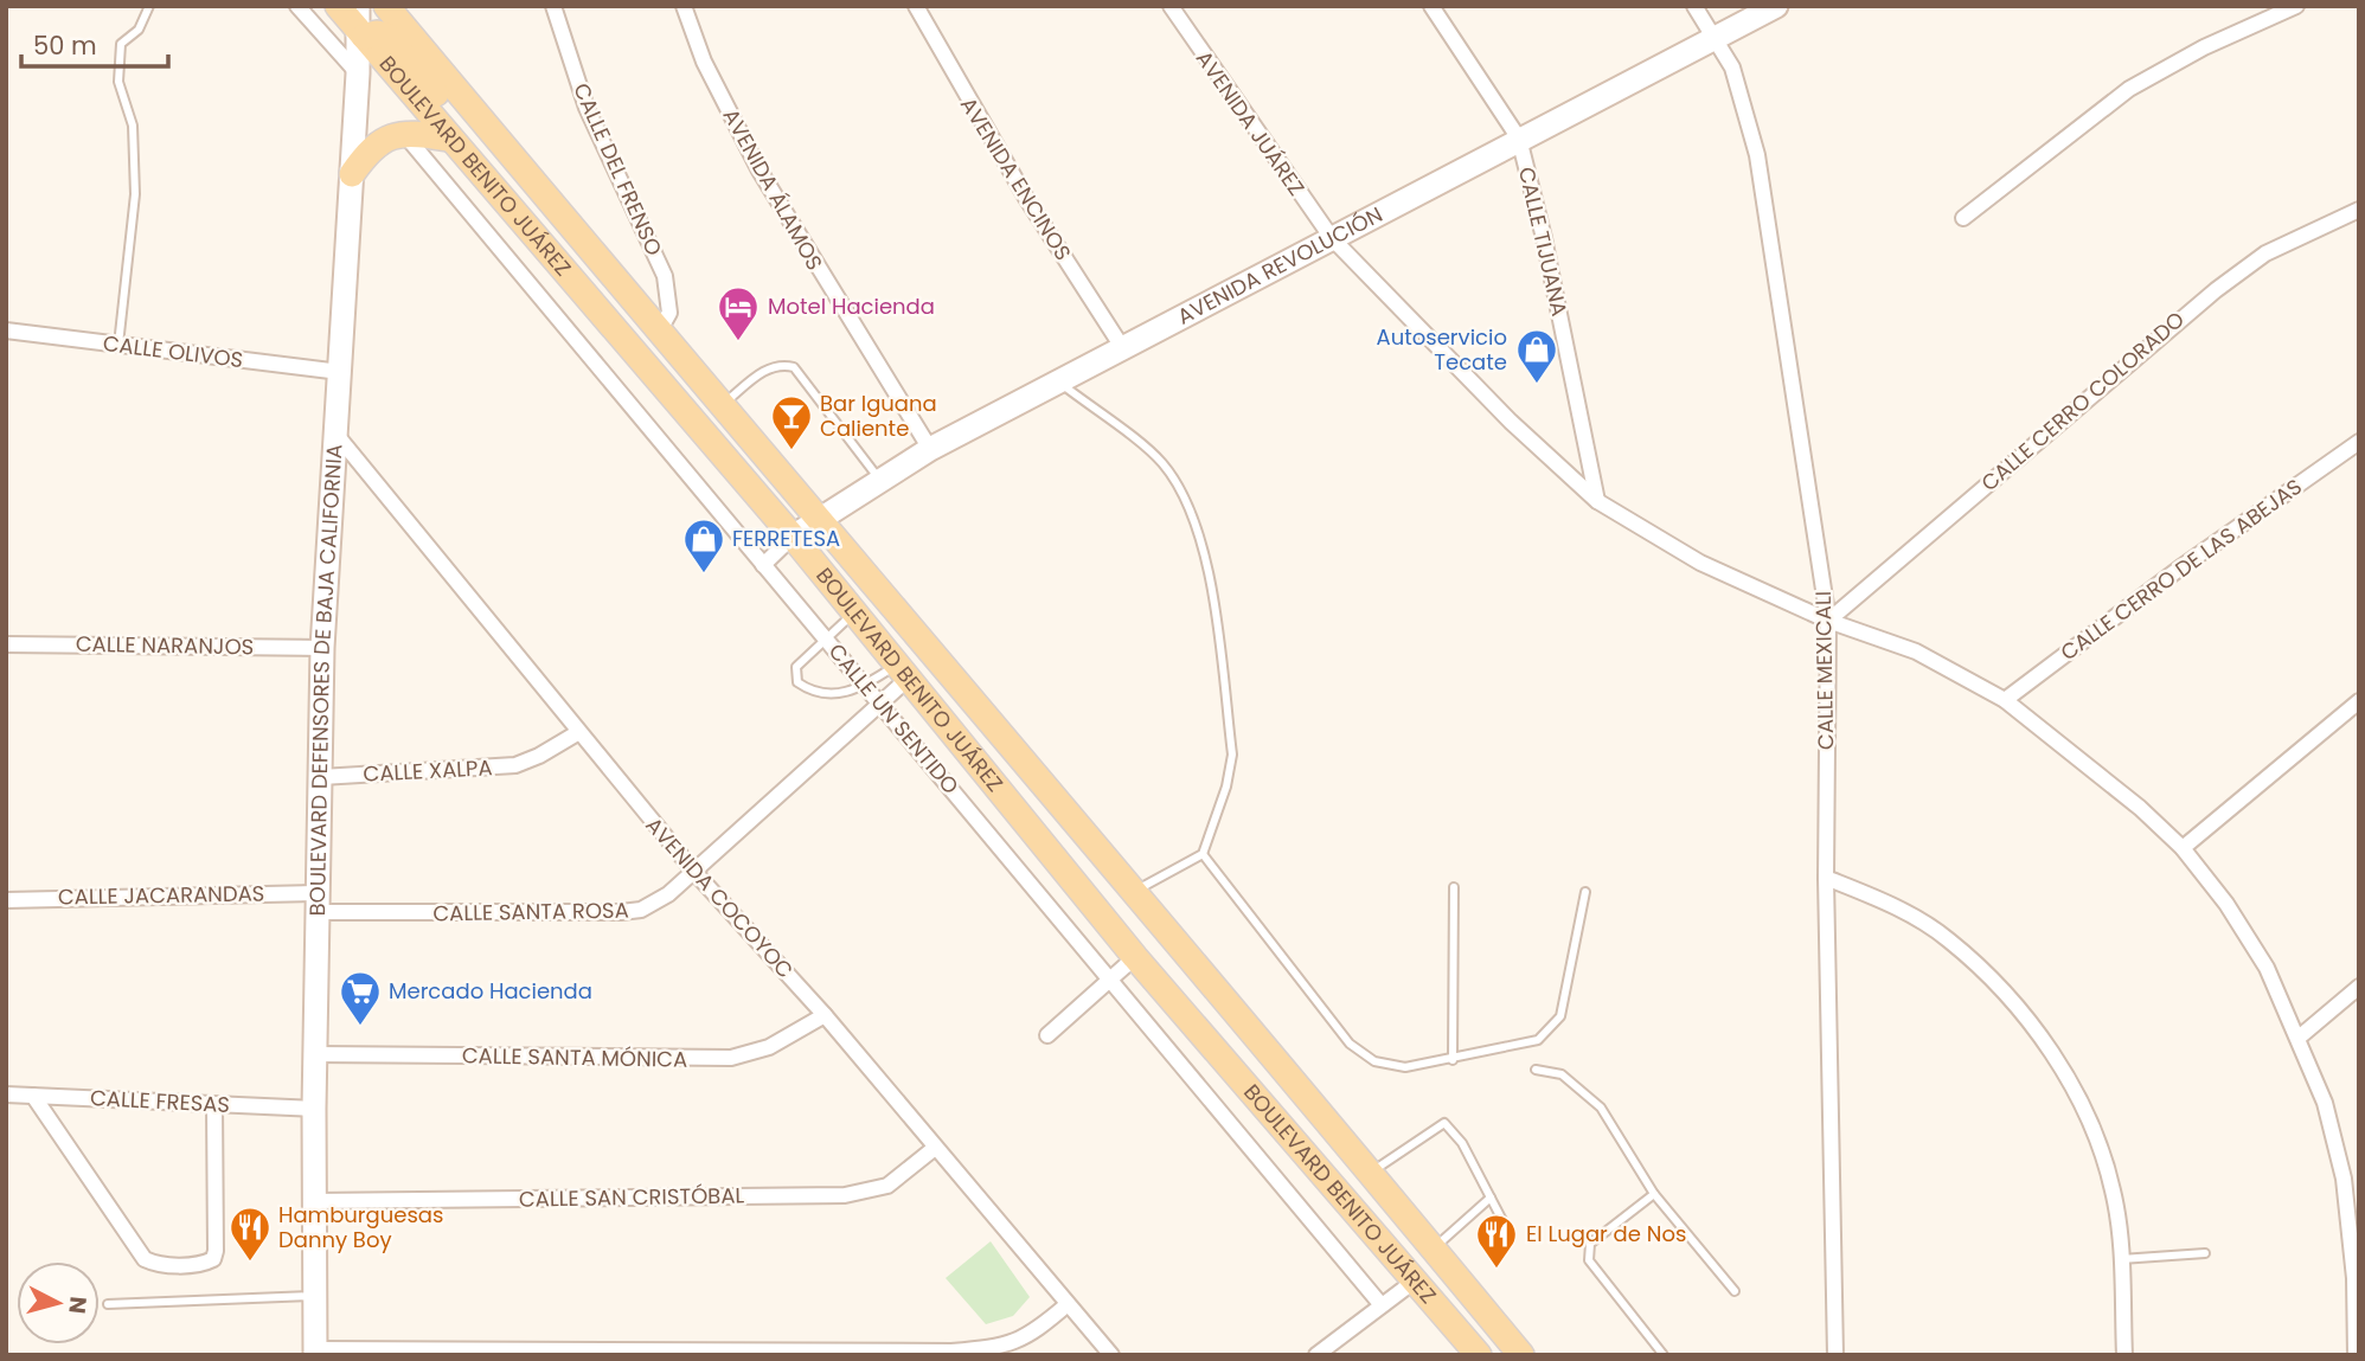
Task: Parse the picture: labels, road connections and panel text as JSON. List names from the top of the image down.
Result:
{
  "streets": {
    "main road": ["BOULEVARD BENITO JUÁREZ", "AVENIDA REVOLUCIÓN", "BOULEVARD DEFENSORES DE BAJA CALIFORNIA"],
    "street": [
      "AVENIDA JUÁREZ",
      "CALLE DEL FRENSO",
      "AVENIDA ENCINOS",
      "AVENIDA ÁLAMOS",
      "CALLE TIJUANA",
      "CALLE OLIVOS",
      "CALLE CERRO COLORADO",
      "CALLE CERRO DE LAS ABEJAS",
      "CALLE NARANJOS",
      "CALLE MEXICALI",
      "CALLE UN SENTIDO",
      "CALLE XALPA",
      "CALLE JACARANDAS",
      "AVENIDA COCOYOC",
      "CALLE SANTA ROSA",
      "CALLE SANTA MÓNICA",
      "CALLE FRESAS",
      "CALLE SAN CRISTÓBAL"
    ]
  },
  "crossings": [
    ["AVENIDA JUÁREZ", "CALLE TIJUANA"],
    ["AVENIDA JUÁREZ", "AVENIDA REVOLUCIÓN"],
    ["AVENIDA JUÁREZ", "CALLE CERRO COLORADO"],
    ["AVENIDA JUÁREZ", "CALLE CERRO DE LAS ABEJAS"],
    ["AVENIDA JUÁREZ", "CALLE MEXICALI"],
    ["BOULEVARD BENITO JUÁREZ", "CALLE DEL FRENSO"],
    ["BOULEVARD BENITO JUÁREZ", "AVENIDA REVOLUCIÓN"],
    ["BOULEVARD BENITO JUÁREZ", "BOULEVARD DEFENSORES DE BAJA CALIFORNIA"],
    ["BOULEVARD BENITO JUÁREZ", "CALLE SANTA ROSA"],
    ["AVENIDA ENCINOS", "AVENIDA REVOLUCIÓN"],
    ["AVENIDA ÁLAMOS", "AVENIDA REVOLUCIÓN"],
    ["CALLE TIJUANA", "AVENIDA REVOLUCIÓN"],
    ["AVENIDA REVOLUCIÓN", "CALLE MEXICALI"],
    ["CALLE OLIVOS", "BOULEVARD DEFENSORES DE BAJA CALIFORNIA"],
    ["CALLE CERRO COLORADO", "CALLE MEXICALI"],
    ["CALLE NARANJOS", "BOULEVARD DEFENSORES DE BAJA CALIFORNIA"],
    ["BOULEVARD DEFENSORES DE BAJA CALIFORNIA", "CALLE XALPA"],
    ["BOULEVARD DEFENSORES DE BAJA CALIFORNIA", "CALLE JACARANDAS"],
    ["BOULEVARD DEFENSORES DE BAJA CALIFORNIA", "AVENIDA COCOYOC"],
    ["BOULEVARD DEFENSORES DE BAJA CALIFORNIA", "CALLE SANTA ROSA"],
    ["BOULEVARD DEFENSORES DE BAJA CALIFORNIA", "CALLE SANTA MÓNICA"],
    ["BOULEVARD DEFENSORES DE BAJA CALIFORNIA", "CALLE FRESAS"],
    ["BOULEVARD DEFENSORES DE BAJA CALIFORNIA", "CALLE SAN CRISTÓBAL"],
    ["CALLE UN SENTIDO", "CALLE SANTA ROSA"],
    ["CALLE XALPA", "AVENIDA COCOYOC"],
    ["CALLE JACARANDAS", "CALLE SANTA ROSA"],
    ["AVENIDA COCOYOC", "CALLE SANTA ROSA"],
    ["AVENIDA COCOYOC", "CALLE SANTA MÓNICA"],
    ["AVENIDA COCOYOC", "CALLE SAN CRISTÓBAL"]
  ],
  "places": {
    "hotel": ["Motel Hacienda"],
    "shop": ["Autoservicio Tecate", "FERRETESA"],
    "bar": ["Bar Iguana Caliente"],
    "supermarket": ["Mercado Hacienda"],
    "restaurant": ["Hamburguesas Danny Boy", "El Lugar de Nos"]
  },
  "scale_bar": "50 m",
  "north": "right"
}
